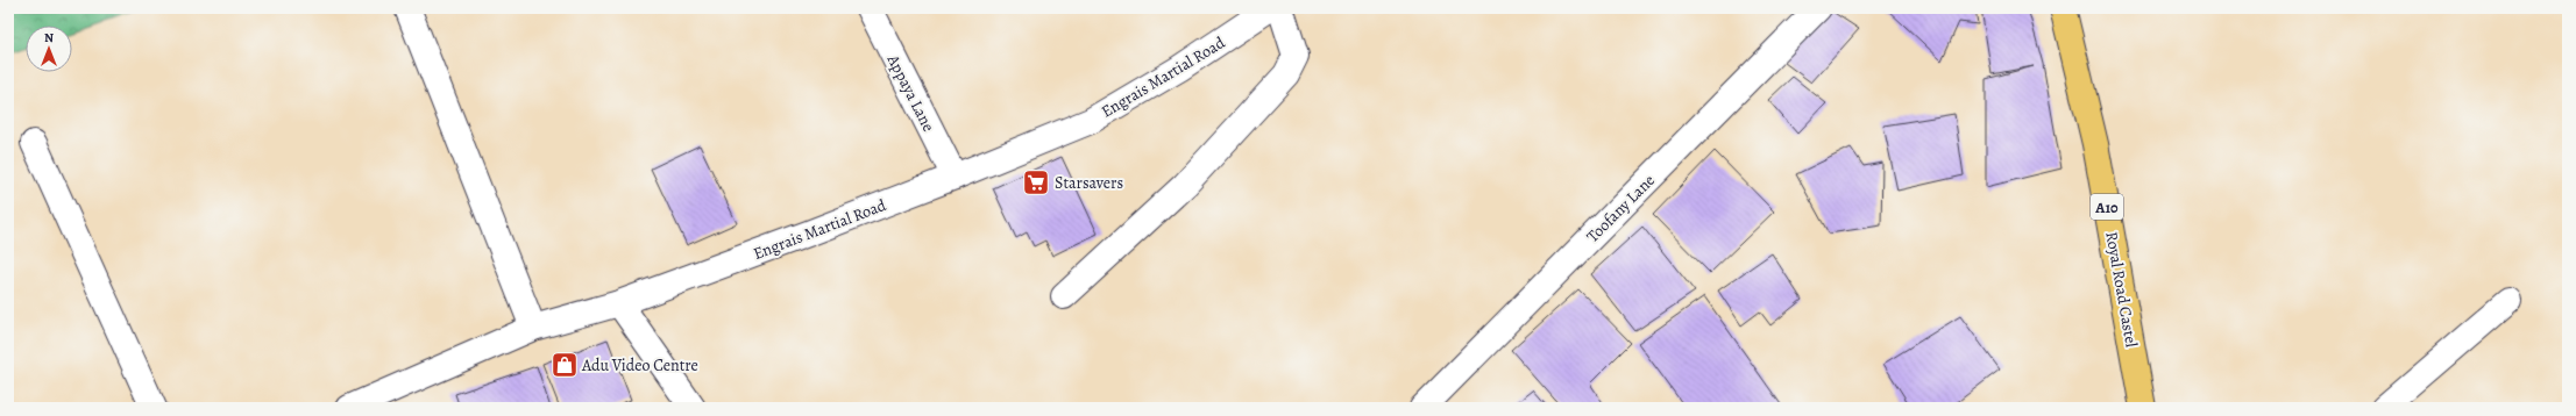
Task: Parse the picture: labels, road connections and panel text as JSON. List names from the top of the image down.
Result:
{
  "streets": {
    "main road": ["A10", "Royal Road Castel"],
    "street": ["Engrais Martial Road", "Appaya Lane", "Toofany Lane"]
  },
  "crossings": [
    ["Engrais Martial Road", "Appaya Lane"]
  ],
  "places": {
    "supermarket": ["Starsavers"],
    "shop": ["Adu Video Centre"]
  },
  "north": "top"
}
